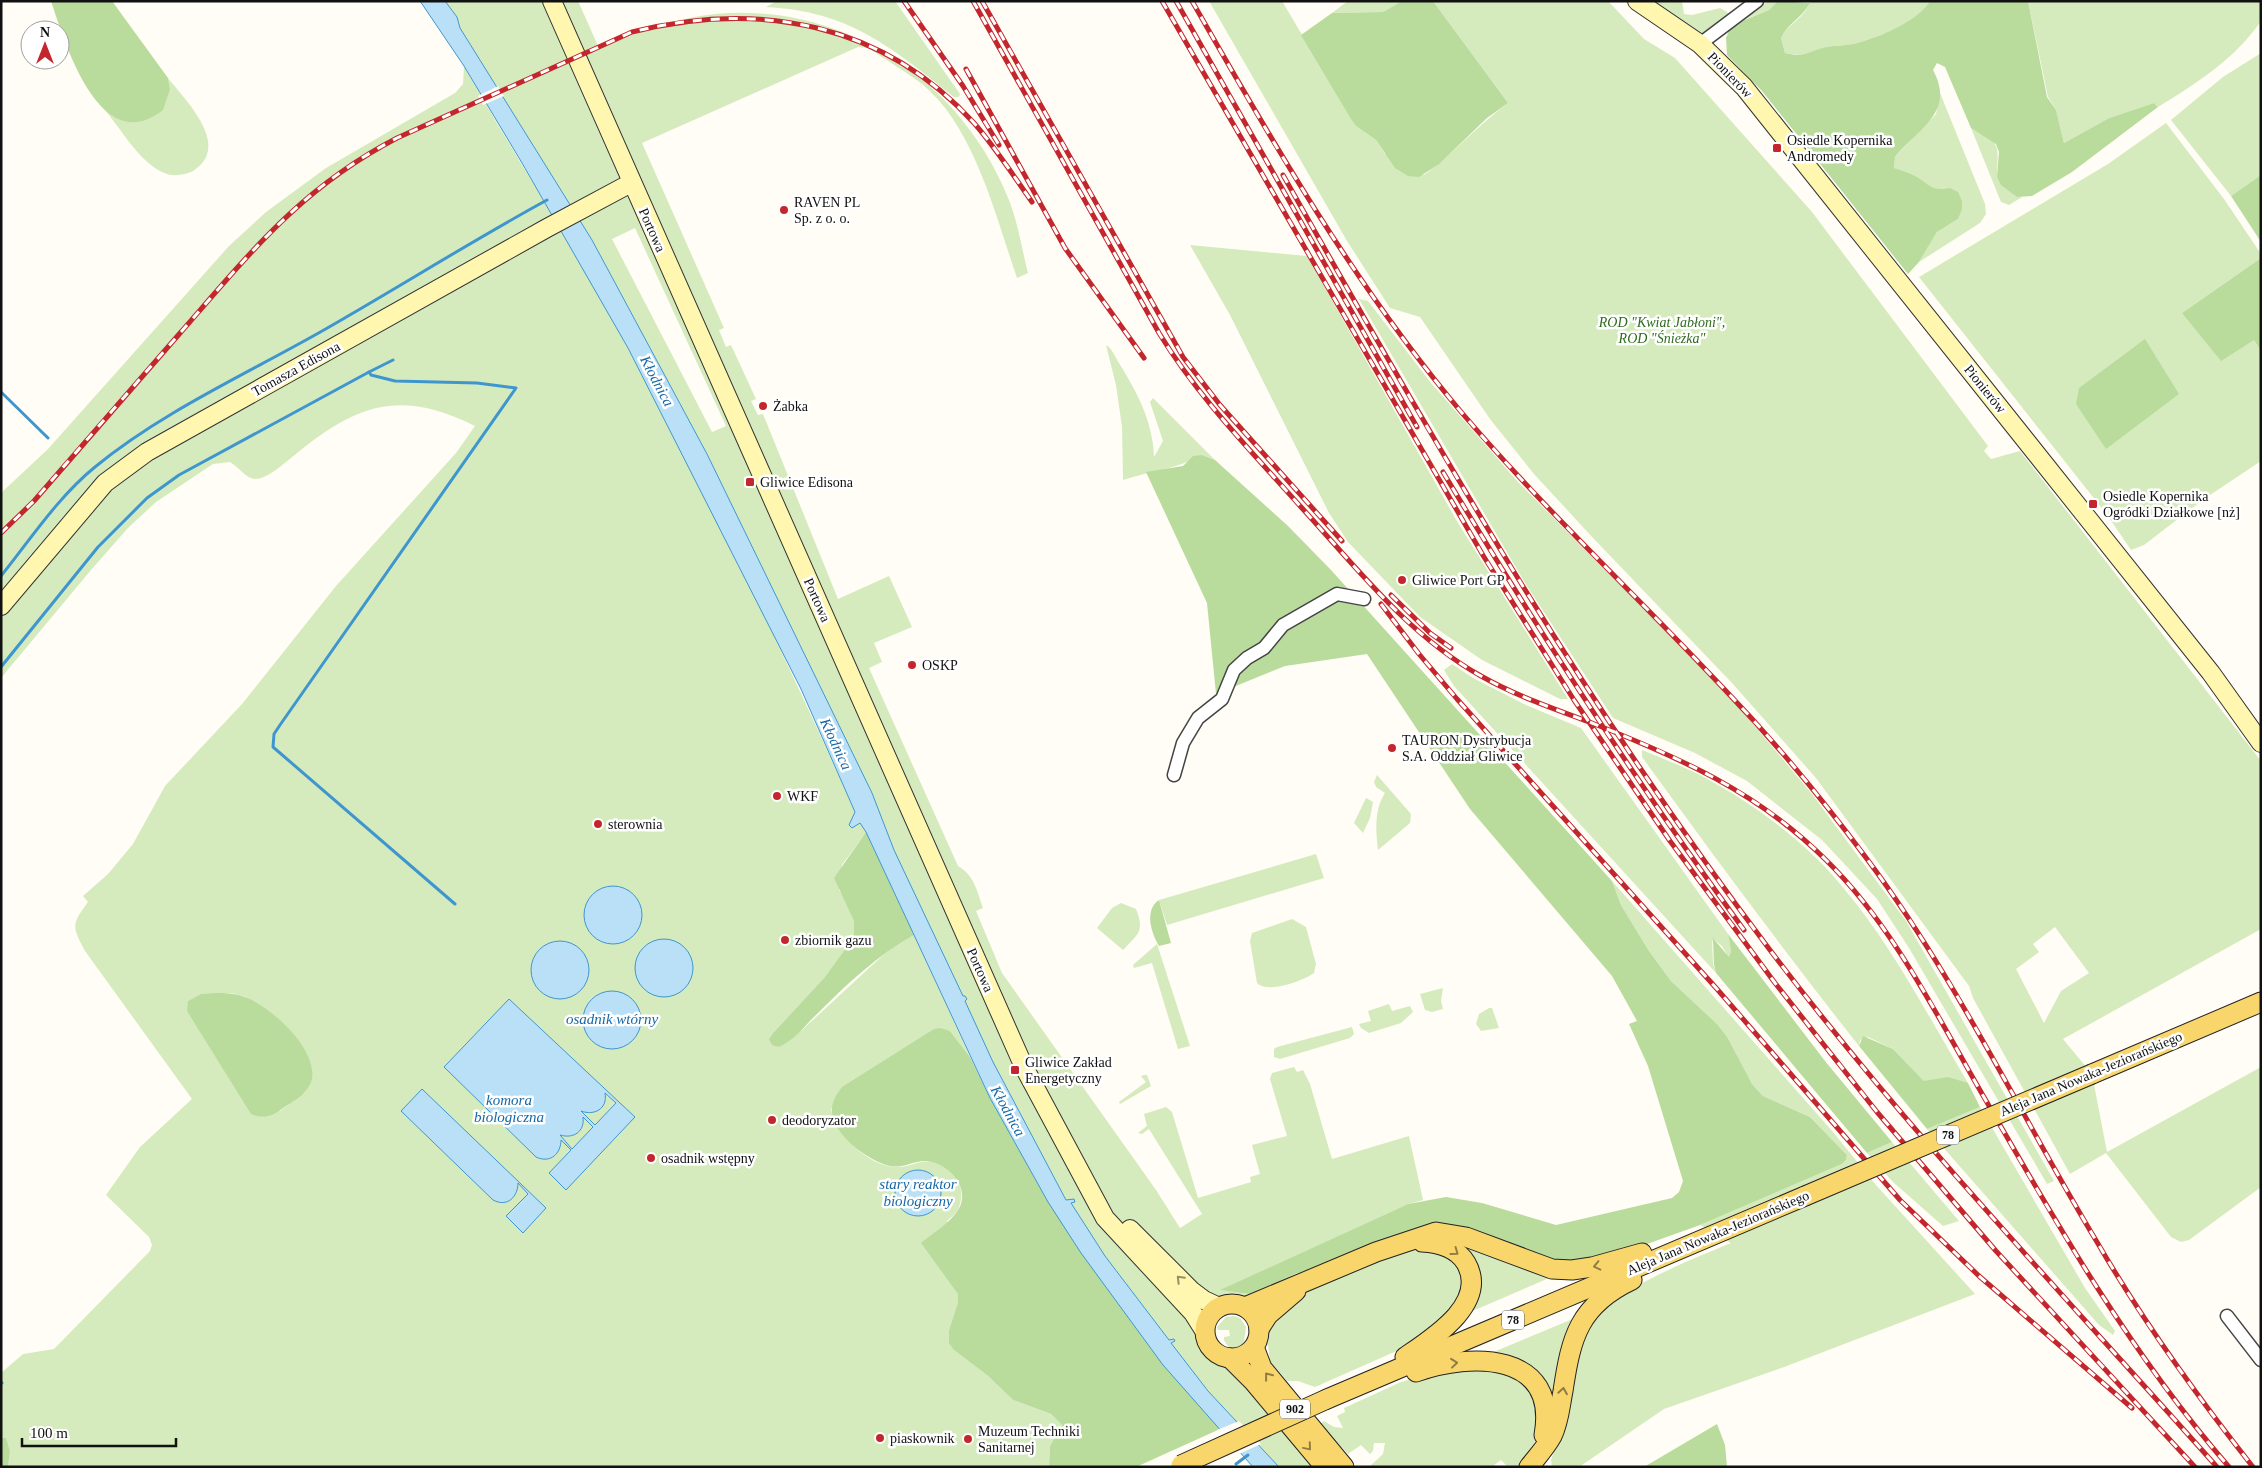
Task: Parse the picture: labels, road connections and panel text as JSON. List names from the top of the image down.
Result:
{
  "streets": {
    "main road": ["Aleja Jana Nowaka-Jeziorańskiego", "78", "902"],
    "street": ["Pionierów", "Portowa", "Tomasza Edisona"]
  },
  "crossings": [
    ["Portowa", "Tomasza Edisona"],
    ["Portowa", "902"]
  ],
  "water": [
    "Kłodnica",
    "osadnik wtórny",
    "komora biologiczna",
    "stary reaktor biologiczny"
  ],
  "parks": ["ROD \"Kwiat Jabłoni\", ROD \"Śnieżka\""],
  "places": {
    "transit": [
      "Osiedle Kopernika Andromedy",
      "Gliwice Edisona",
      "Osiedle Kopernika Ogródki Działkowe [nż]",
      "Gliwice Zakład Energetyczny"
    ],
    "other": [
      "RAVEN PL Sp. z o. o.",
      "Żabka",
      "Gliwice Port GP",
      "OSKP",
      "TAURON Dystrybucja S.A. Oddział Gliwice",
      "WKF",
      "sterownia",
      "zbiornik gazu",
      "deodoryzator",
      "osadnik wstępny",
      "piaskownik",
      "Muzeum Techniki Sanitarnej"
    ]
  },
  "scale_bar": "100 m",
  "north": "top"
}
